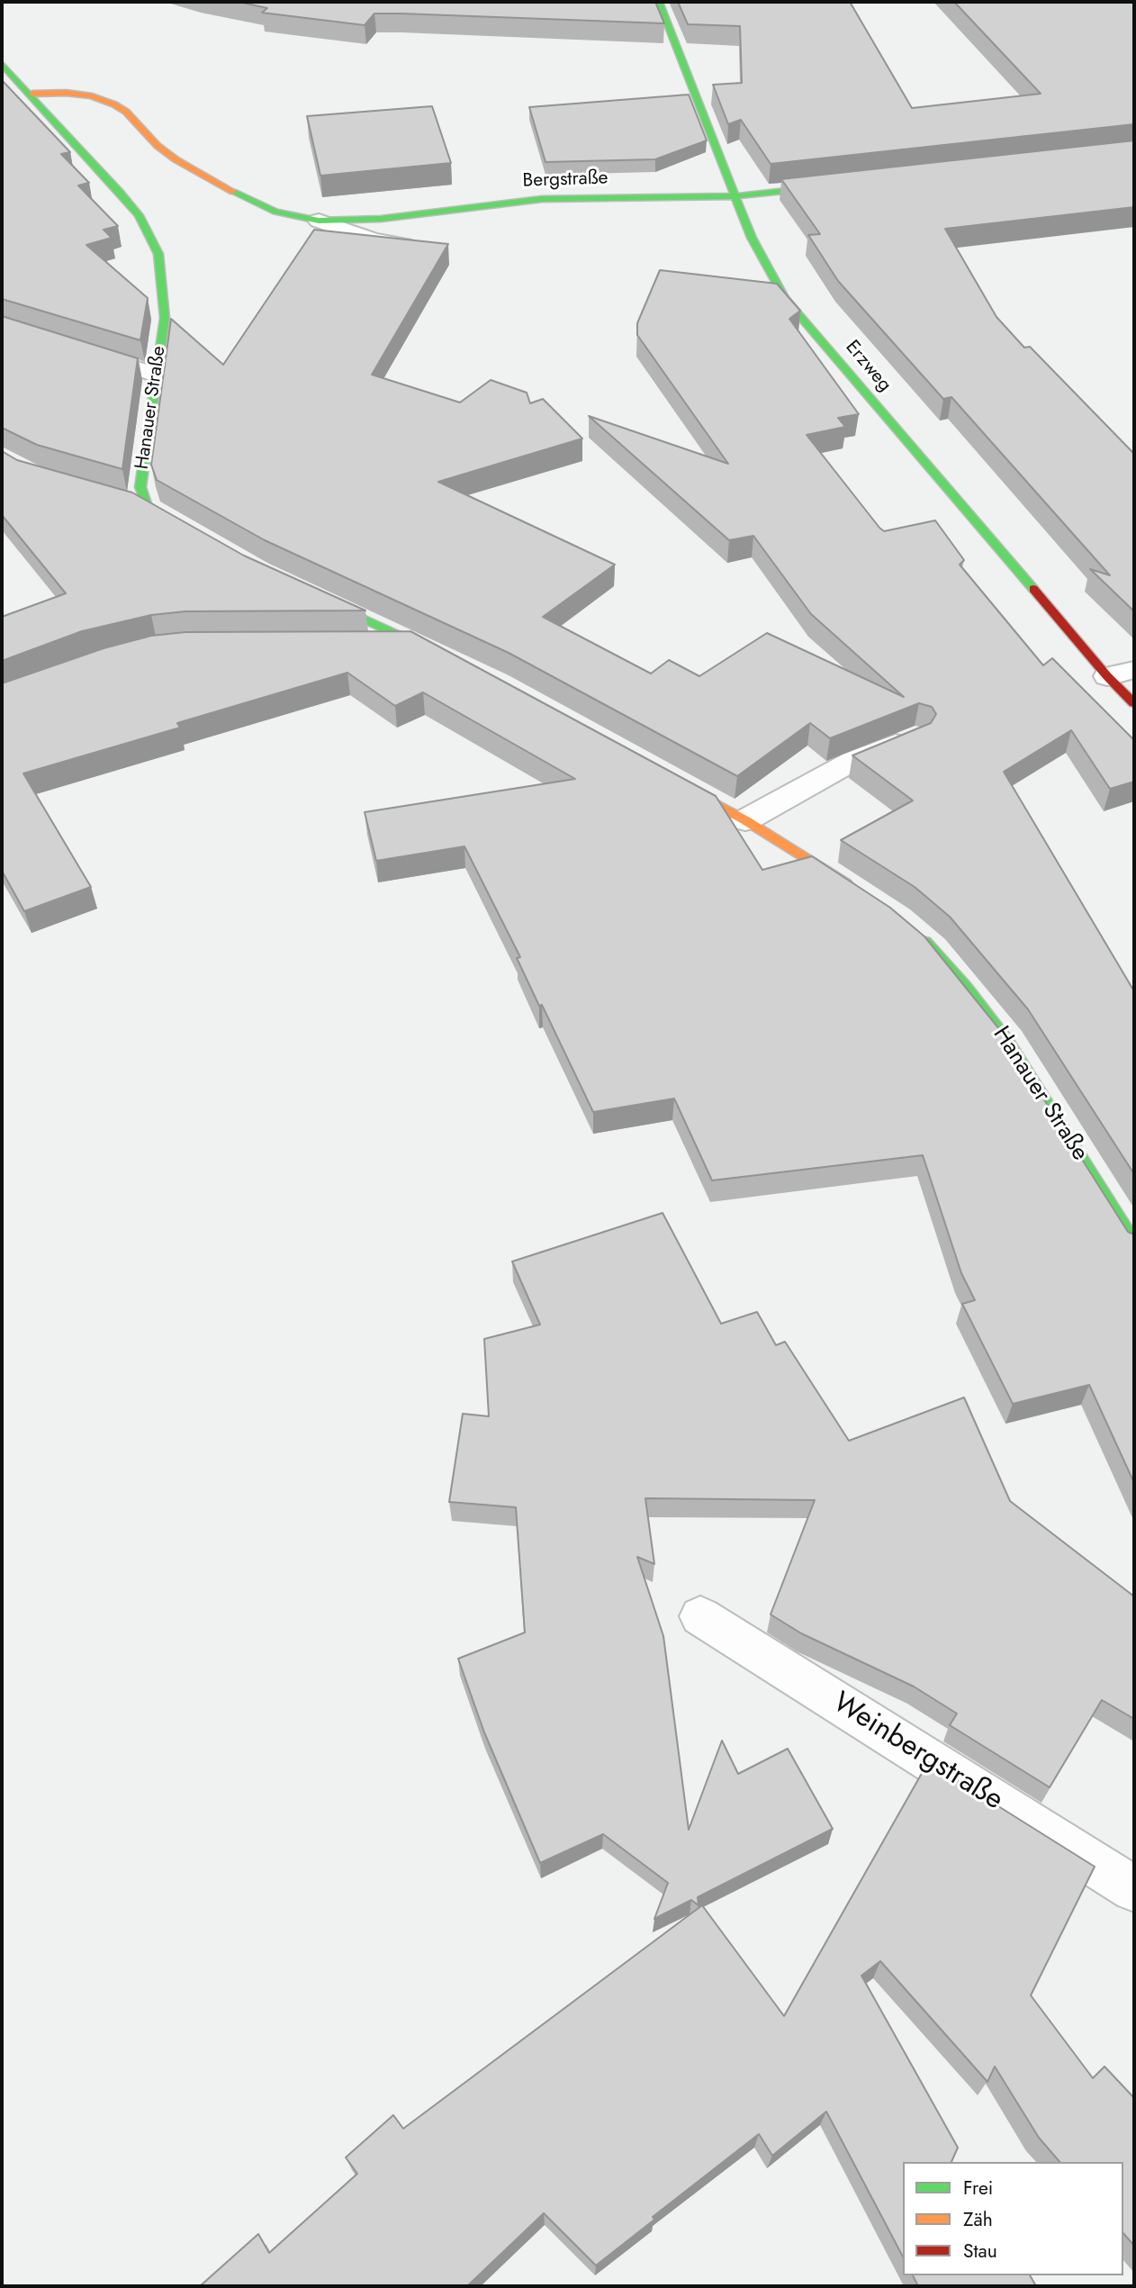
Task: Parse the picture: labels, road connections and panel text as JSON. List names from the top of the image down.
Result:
{
  "streets": {
    "street": [
      "Bergstraße",
      "Erzweg",
      "Hanauer Straße",
      "Weinbergstraße"
    ]
  },
  "crossings": [
    ["Bergstraße", "Erzweg"],
    ["Bergstraße", "Hanauer Straße"]
  ],
  "legend": ["Frei", "Zäh", "Stau"]
}
